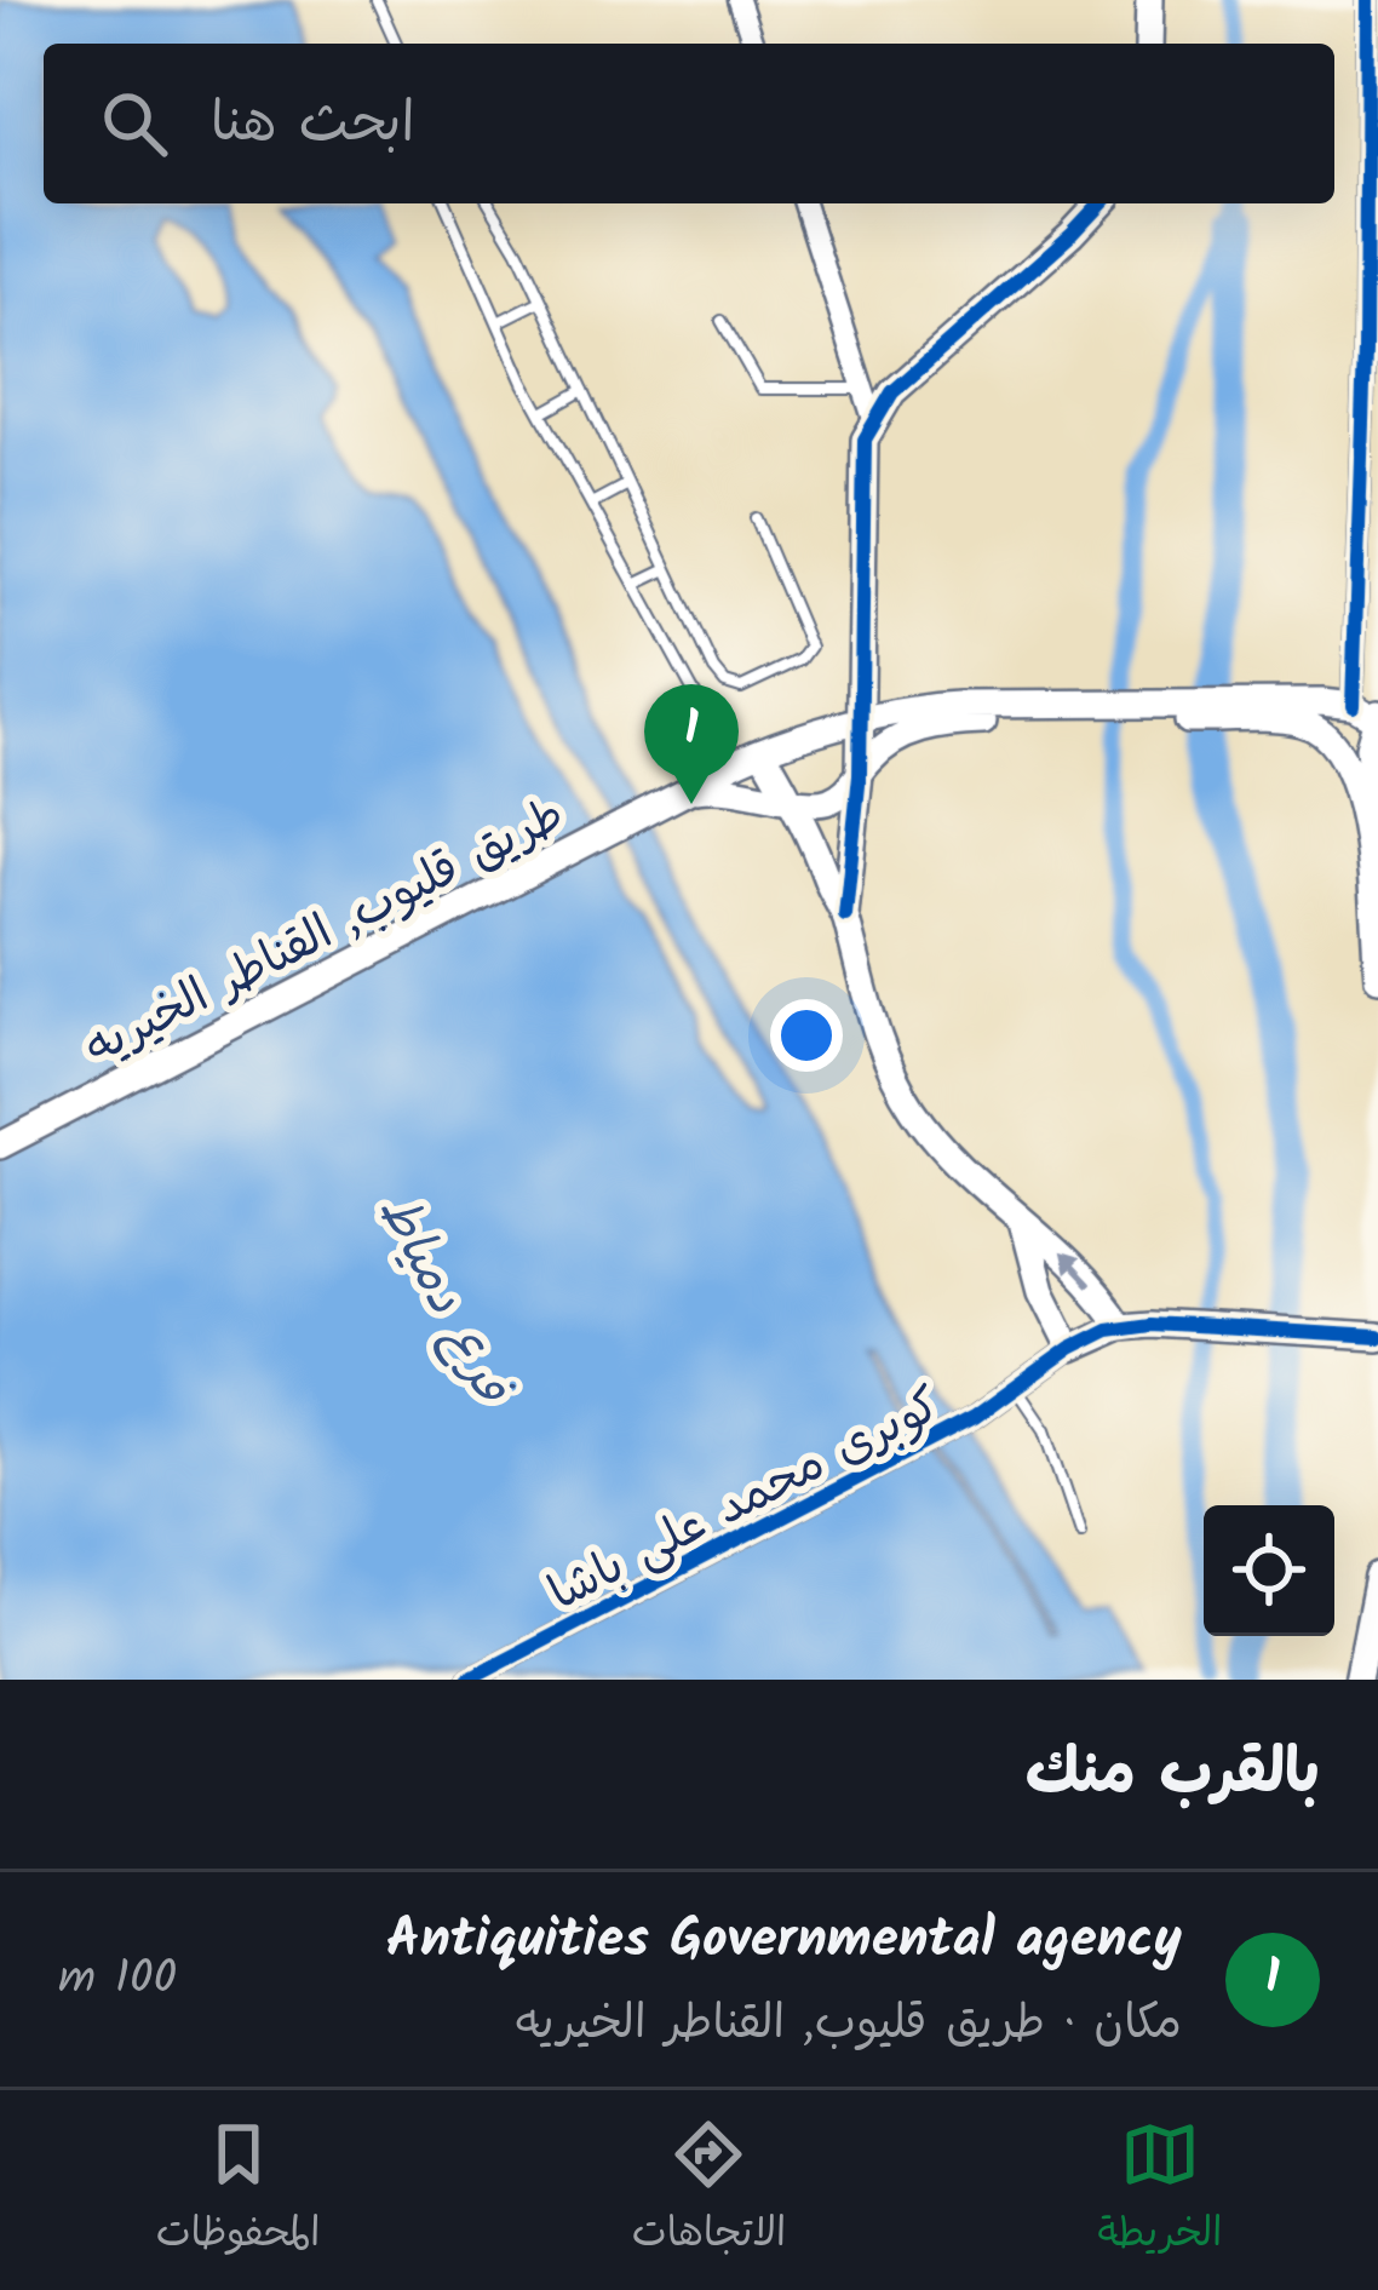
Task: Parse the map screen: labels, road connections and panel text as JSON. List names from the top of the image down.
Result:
{
  "streets": {
    "main road": ["طريق قليوب, القناطر الخيريه"],
    "street": ["كوبرى محمد على باشا"]
  },
  "water": ["فرع دمياط"],
  "page": {
    "search": "ابحث هنا",
    "pins": "1",
    "heading": "بالقرب منك",
    "list": [
      {
        "mark": "1",
        "name": "Antiquities Governmental agency",
        "note": "مكان · طريق قليوب, القناطر الخيريه",
        "value": "100 m"
      }
    ],
    "nav": ["الخريطة", "الاتجاهات", "المحفوظات"]
  }
}
